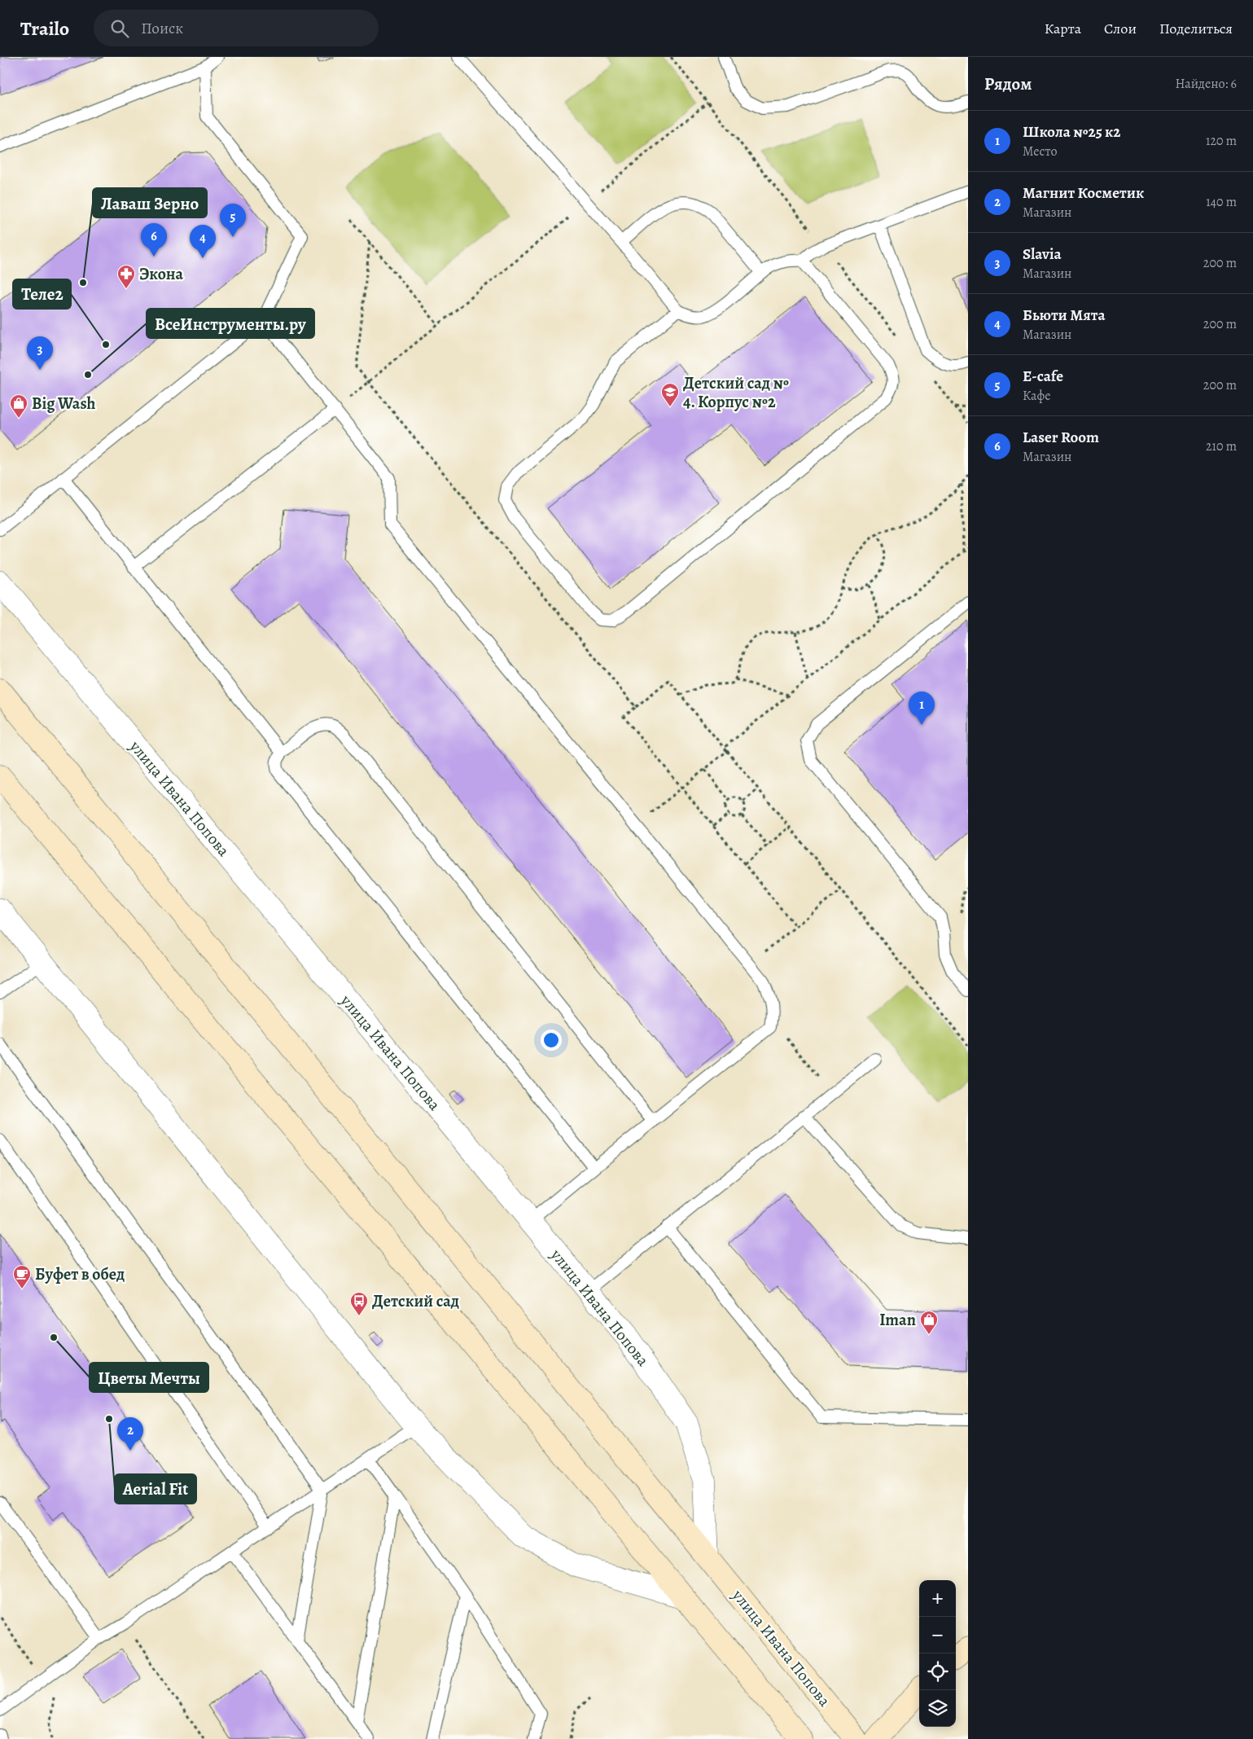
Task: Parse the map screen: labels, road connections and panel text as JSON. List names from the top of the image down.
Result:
{
  "streets": {
    "main road": ["улица Ивана Попова"]
  },
  "places": {
    "other": [
      "Лаваш Зерно",
      "Теле2",
      "ВсеИнструменты.ру",
      "Цветы Мечты",
      "Aerial Fit"
    ],
    "pharmacy": ["Экона"],
    "school or university": ["Детский сад № 4. Корпус №2"],
    "shop": ["Big Wash", "Iman"],
    "cafe": ["Буфет в обед"],
    "bus stop": ["Детский сад"]
  },
  "page": {
    "header": "Trailo",
    "search": "Поиск",
    "nav": ["Карта", "Слои", "Поделиться"],
    "heading": ["Рядом", "Найдено: 6"],
    "list": [
      {
        "mark": "1",
        "name": "Школа №25 к2",
        "note": "Место",
        "value": "120 m"
      },
      {
        "mark": "2",
        "name": "Магнит Косметик",
        "note": "Магазин",
        "value": "140 m"
      },
      {
        "mark": "3",
        "name": "Slavia",
        "note": "Магазин",
        "value": "200 m"
      },
      {
        "mark": "4",
        "name": "Бьюти Мята",
        "note": "Магазин",
        "value": "200 m"
      },
      {
        "mark": "5",
        "name": "E-cafe",
        "note": "Кафе",
        "value": "200 m"
      },
      {
        "mark": "6",
        "name": "Laser Room",
        "note": "Магазин",
        "value": "210 m"
      }
    ],
    "pins": [
      "5",
      "6",
      "4",
      "3",
      "1",
      "2"
    ],
    "map_buttons": ["+", "−"]
  }
}
